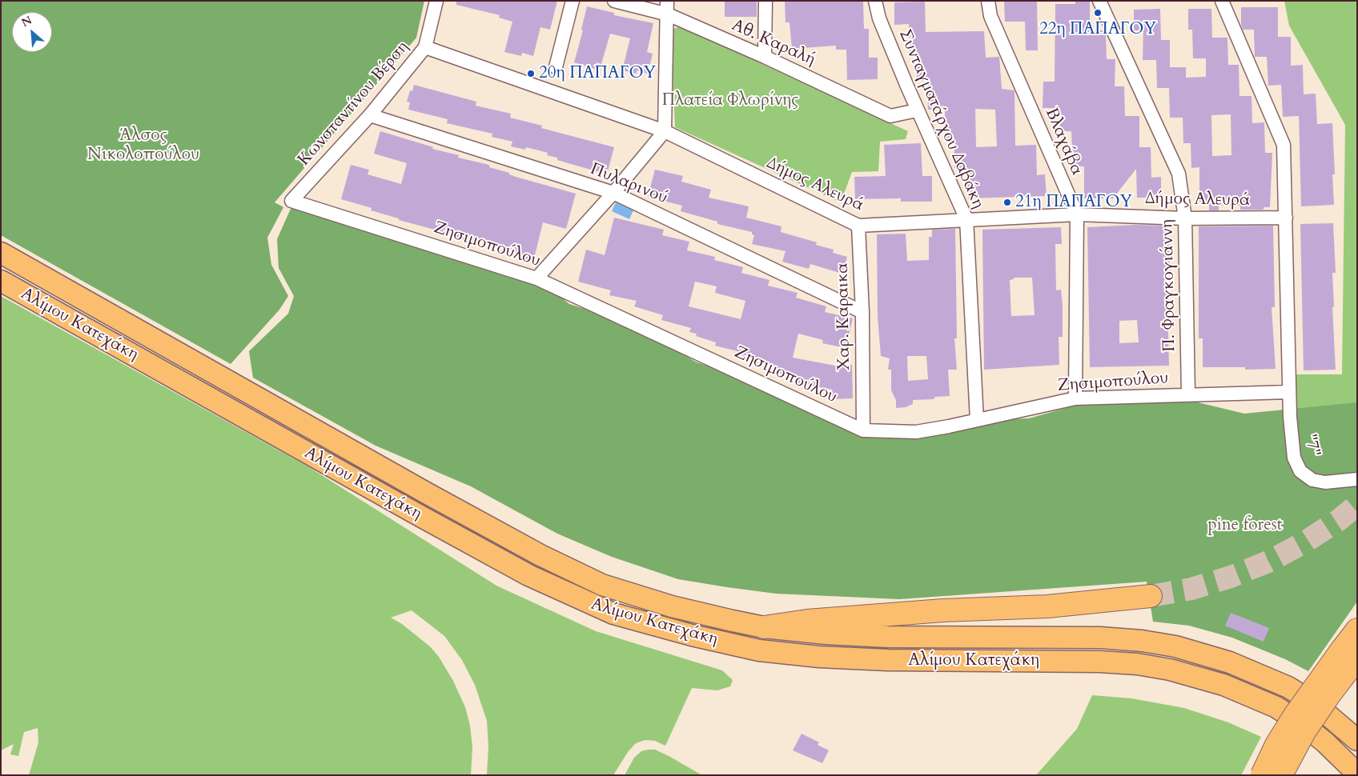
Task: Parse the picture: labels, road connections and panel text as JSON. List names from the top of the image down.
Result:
{
  "streets": {
    "main road": ["Αλίμου Κατεχάκη"],
    "street": [
      "Αθ. Καραλή",
      "Κωνσταντίνου Βέρση",
      "Συνταγματάρχου Δαβάκη",
      "Βλαχάβα",
      "Πυλαρινού",
      "Δήμος Αλευρά",
      "Ζησιμοπούλου",
      "Π. Φραγκογιάννη",
      "Χαρ. Καραικα",
      "\"7\""
    ]
  },
  "crossings": [
    ["Αθ. Καραλή", "Συνταγματάρχου Δαβάκη"],
    ["Κωνσταντίνου Βέρση", "Πυλαρινού"],
    ["Κωνσταντίνου Βέρση", "Δήμος Αλευρά"],
    ["Κωνσταντίνου Βέρση", "Ζησιμοπούλου"],
    ["Συνταγματάρχου Δαβάκη", "Δήμος Αλευρά"],
    ["Συνταγματάρχου Δαβάκη", "Ζησιμοπούλου"],
    ["Βλαχάβα", "Δήμος Αλευρά"],
    ["Βλαχάβα", "Ζησιμοπούλου"],
    ["Πυλαρινού", "Χαρ. Καραικα"],
    ["Δήμος Αλευρά", "Π. Φραγκογιάννη"],
    ["Δήμος Αλευρά", "Χαρ. Καραικα"],
    ["Δήμος Αλευρά", "\"7\""],
    ["Ζησιμοπούλου", "Π. Φραγκογιάννη"],
    ["Ζησιμοπούλου", "Χαρ. Καραικα"],
    ["Ζησιμοπούλου", "\"7\""]
  ],
  "parks": ["Πλατεία Φλωρίνης", "Άλσος Νικολοπούλου", "pine forest"],
  "places": ["22η ΠΑΠΑΓΟΥ", "20η ΠΑΠΑΓΟΥ", "21η ΠΑΠΑΓΟΥ"],
  "north": "top left"
}
